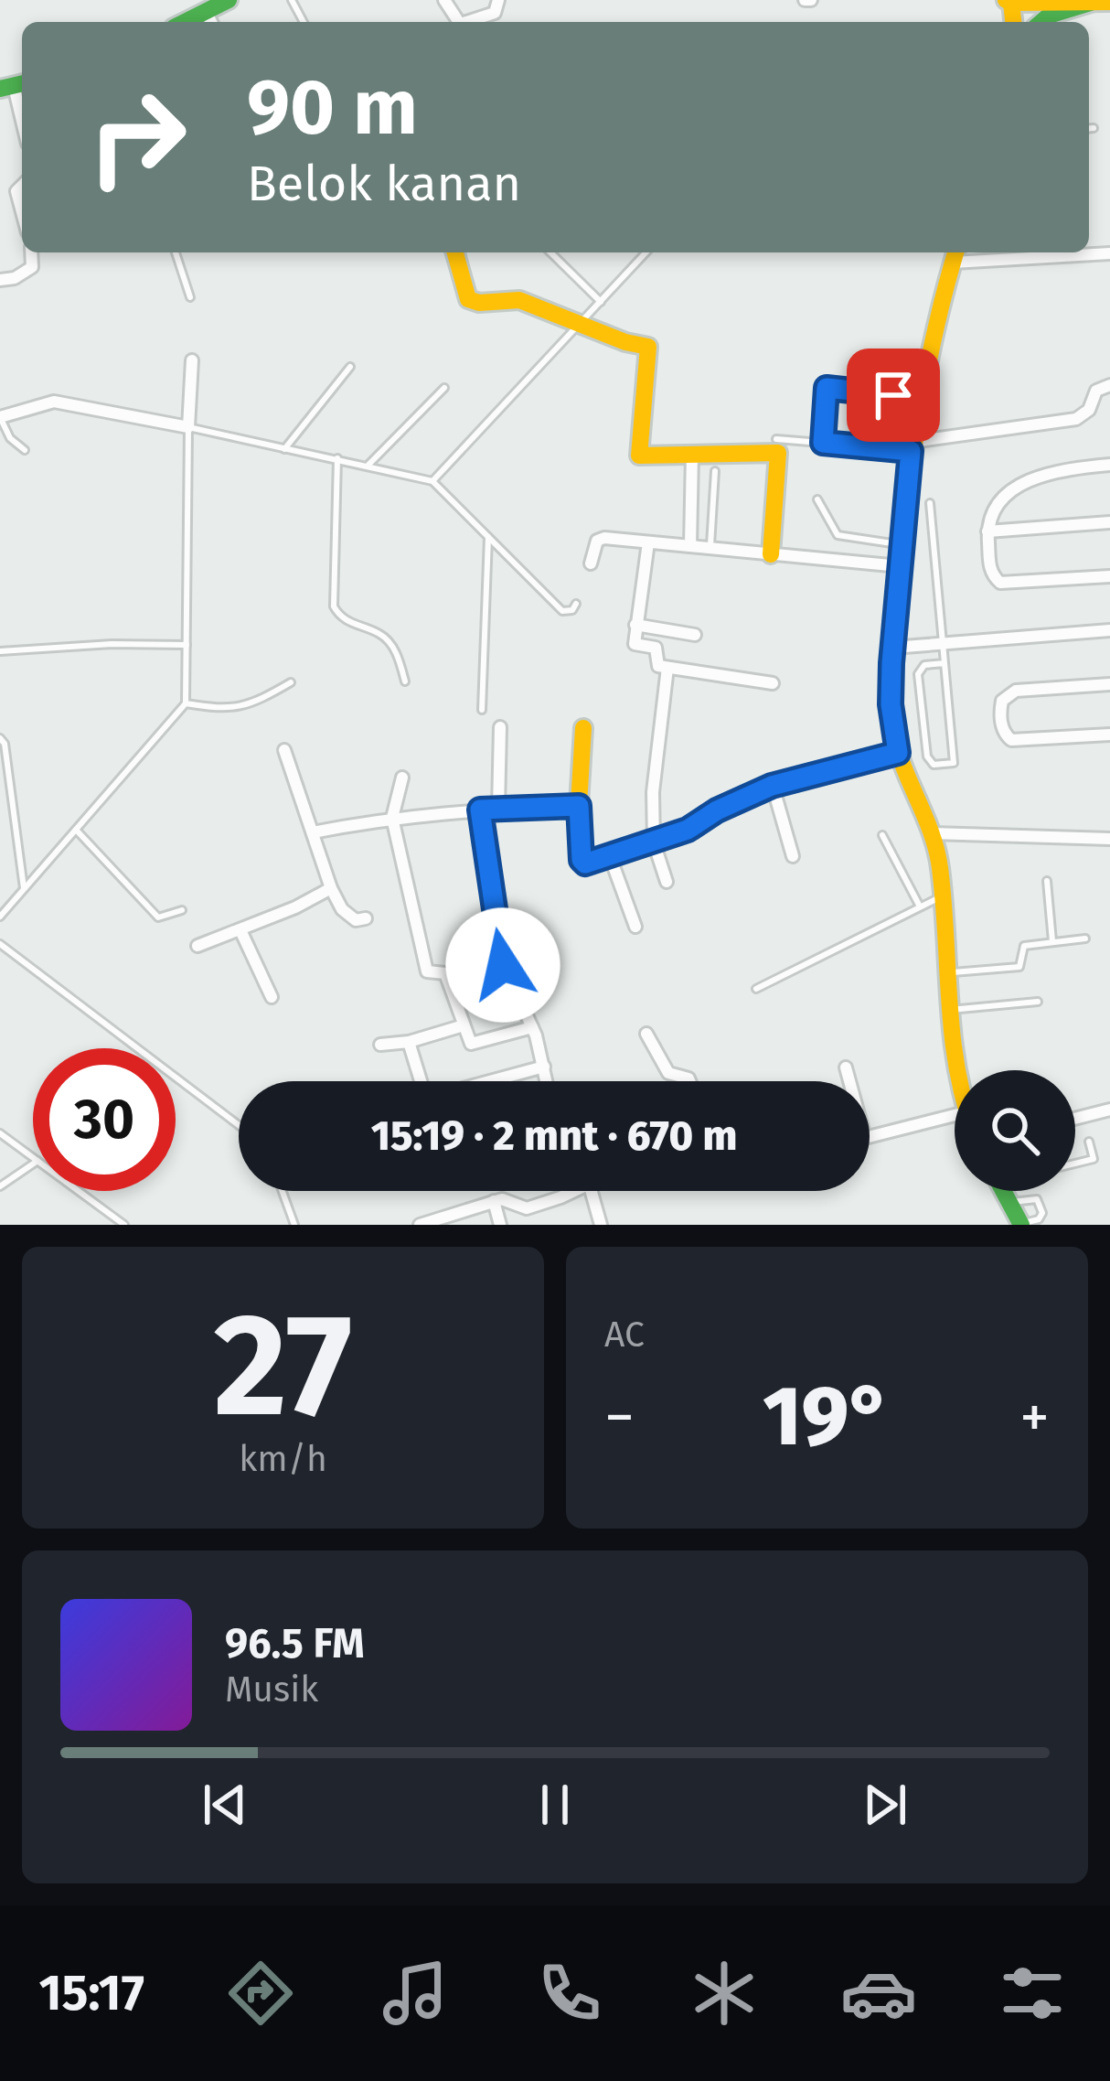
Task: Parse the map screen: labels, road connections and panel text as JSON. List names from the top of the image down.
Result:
{
  "page": {
    "turn": ["90 m", "Belok kanan"],
    "limit": "30",
    "trip": "15:19 · 2 mnt · 670 m",
    "tile": [
      ["27", "km/h"],
      "AC"
    ],
    "heat": ["−", "19°", "+"],
    "song": ["96.5 FM", "Musik"],
    "tabs": "15:17"
  }
}
